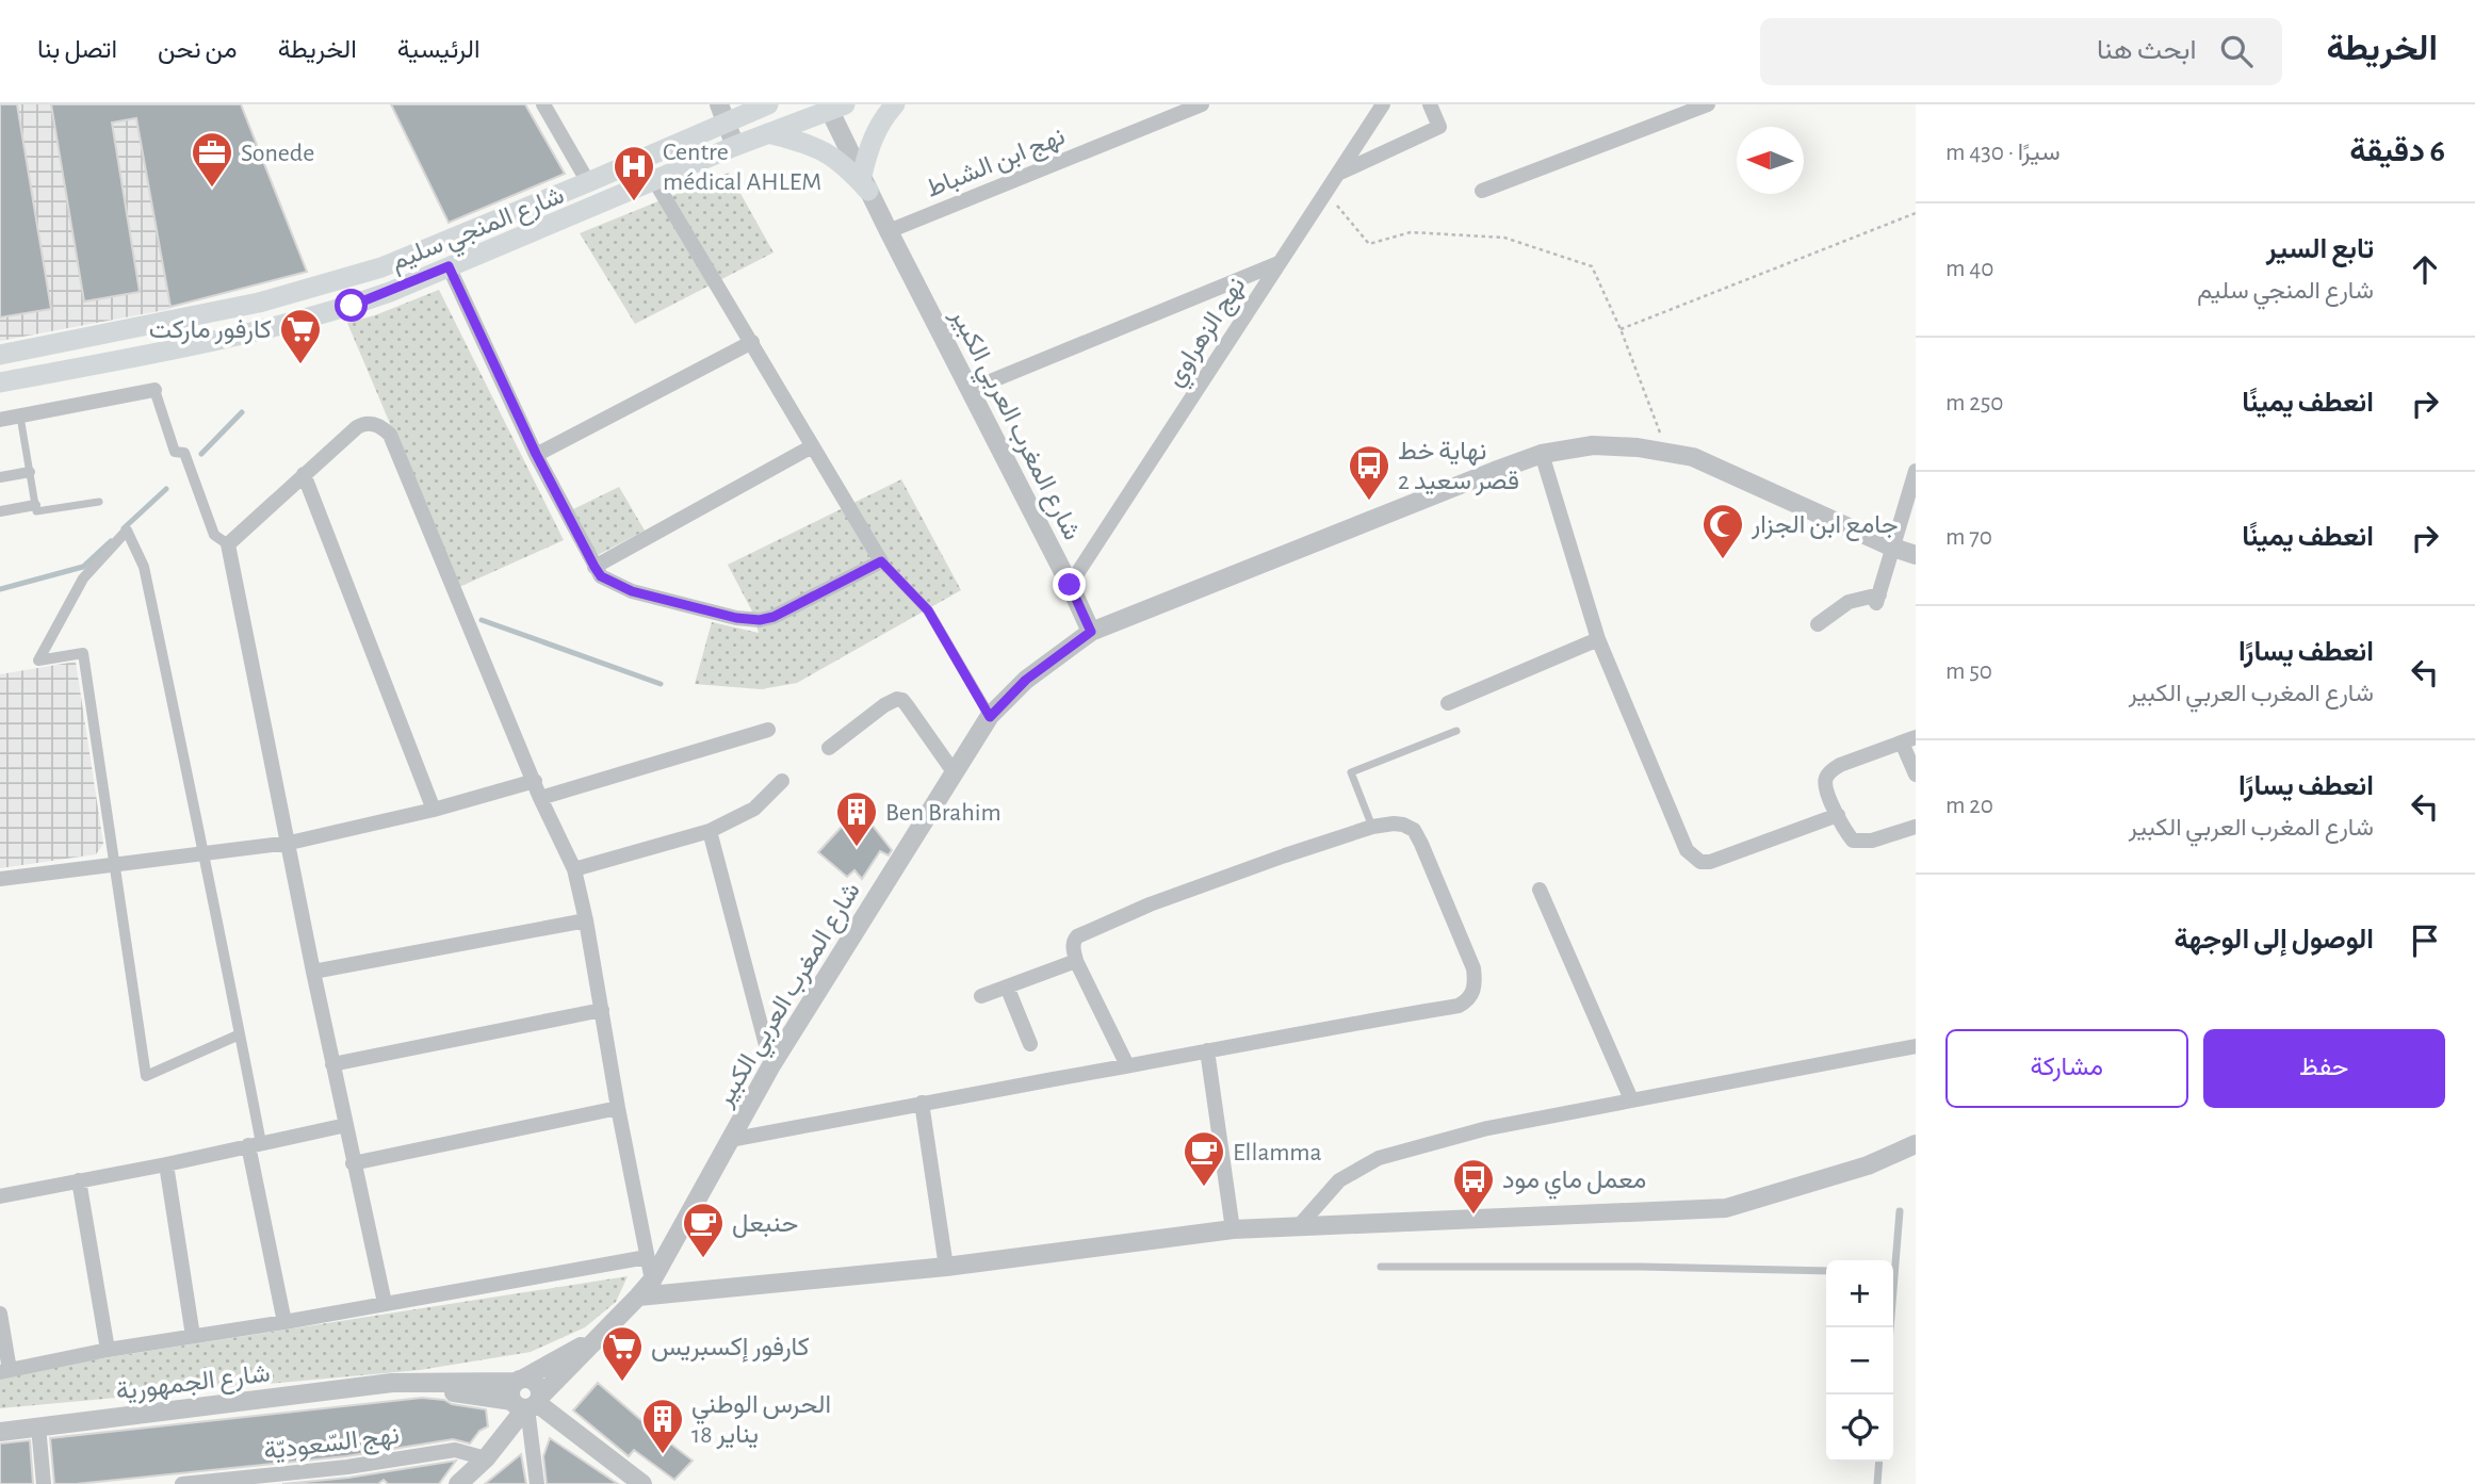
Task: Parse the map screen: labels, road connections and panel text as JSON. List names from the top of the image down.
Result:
{
  "streets": {
    "main road": ["شارع المنجي سليم"],
    "street": [
      "نهج ابن الشباط",
      "نهج الزهراوي",
      "شارع المغرب العربي الكبير",
      "شارع الجمهورية",
      "نهج السّعوديّة"
    ]
  },
  "crossings": [
    ["نهج ابن الشباط", "شارع المغرب العربي الكبير"],
    ["شارع المنجي سليم", "شارع المغرب العربي الكبير"],
    ["نهج الزهراوي", "شارع المغرب العربي الكبير"],
    ["شارع المغرب العربي الكبير", "شارع الجمهورية"],
    ["شارع المغرب العربي الكبير", "نهج السّعوديّة"]
  ],
  "places": {
    "office": ["Sonede"],
    "hospital": ["Centre médical AHLEM"],
    "supermarket": ["كارفور ماركت", "كارفور إكسبريس"],
    "bus stop": ["نهاية خط قصر سعيد 2", "معمل ماي مود"],
    "mosque": ["جامع ابن الجزار"],
    "building": ["Ben Brahim", "الحرس الوطني 18 يناير"],
    "cafe": ["Ellamma", "حنبعل"]
  },
  "north": "left",
  "page": {
    "header": "الخريطة",
    "search": "ابحث هنا",
    "nav": [
      "الرئيسية",
      "الخريطة",
      "من نحن",
      "اتصل بنا"
    ],
    "heading": ["6 دقيقة", "سيرًا · 430 m"],
    "list": [
      ["تابع السير", "شارع المنجي سليم", "40 m"],
      ["انعطف يمينًا", "250 m"],
      ["انعطف يمينًا", "70 m"],
      ["انعطف يسارًا", "شارع المغرب العربي الكبير", "50 m"],
      ["انعطف يسارًا", "شارع المغرب العربي الكبير", "20 m"],
      "الوصول إلى الوجهة"
    ],
    "buttons": ["حفظ", "مشاركة"],
    "map_buttons": ["+", "−"]
  }
}
